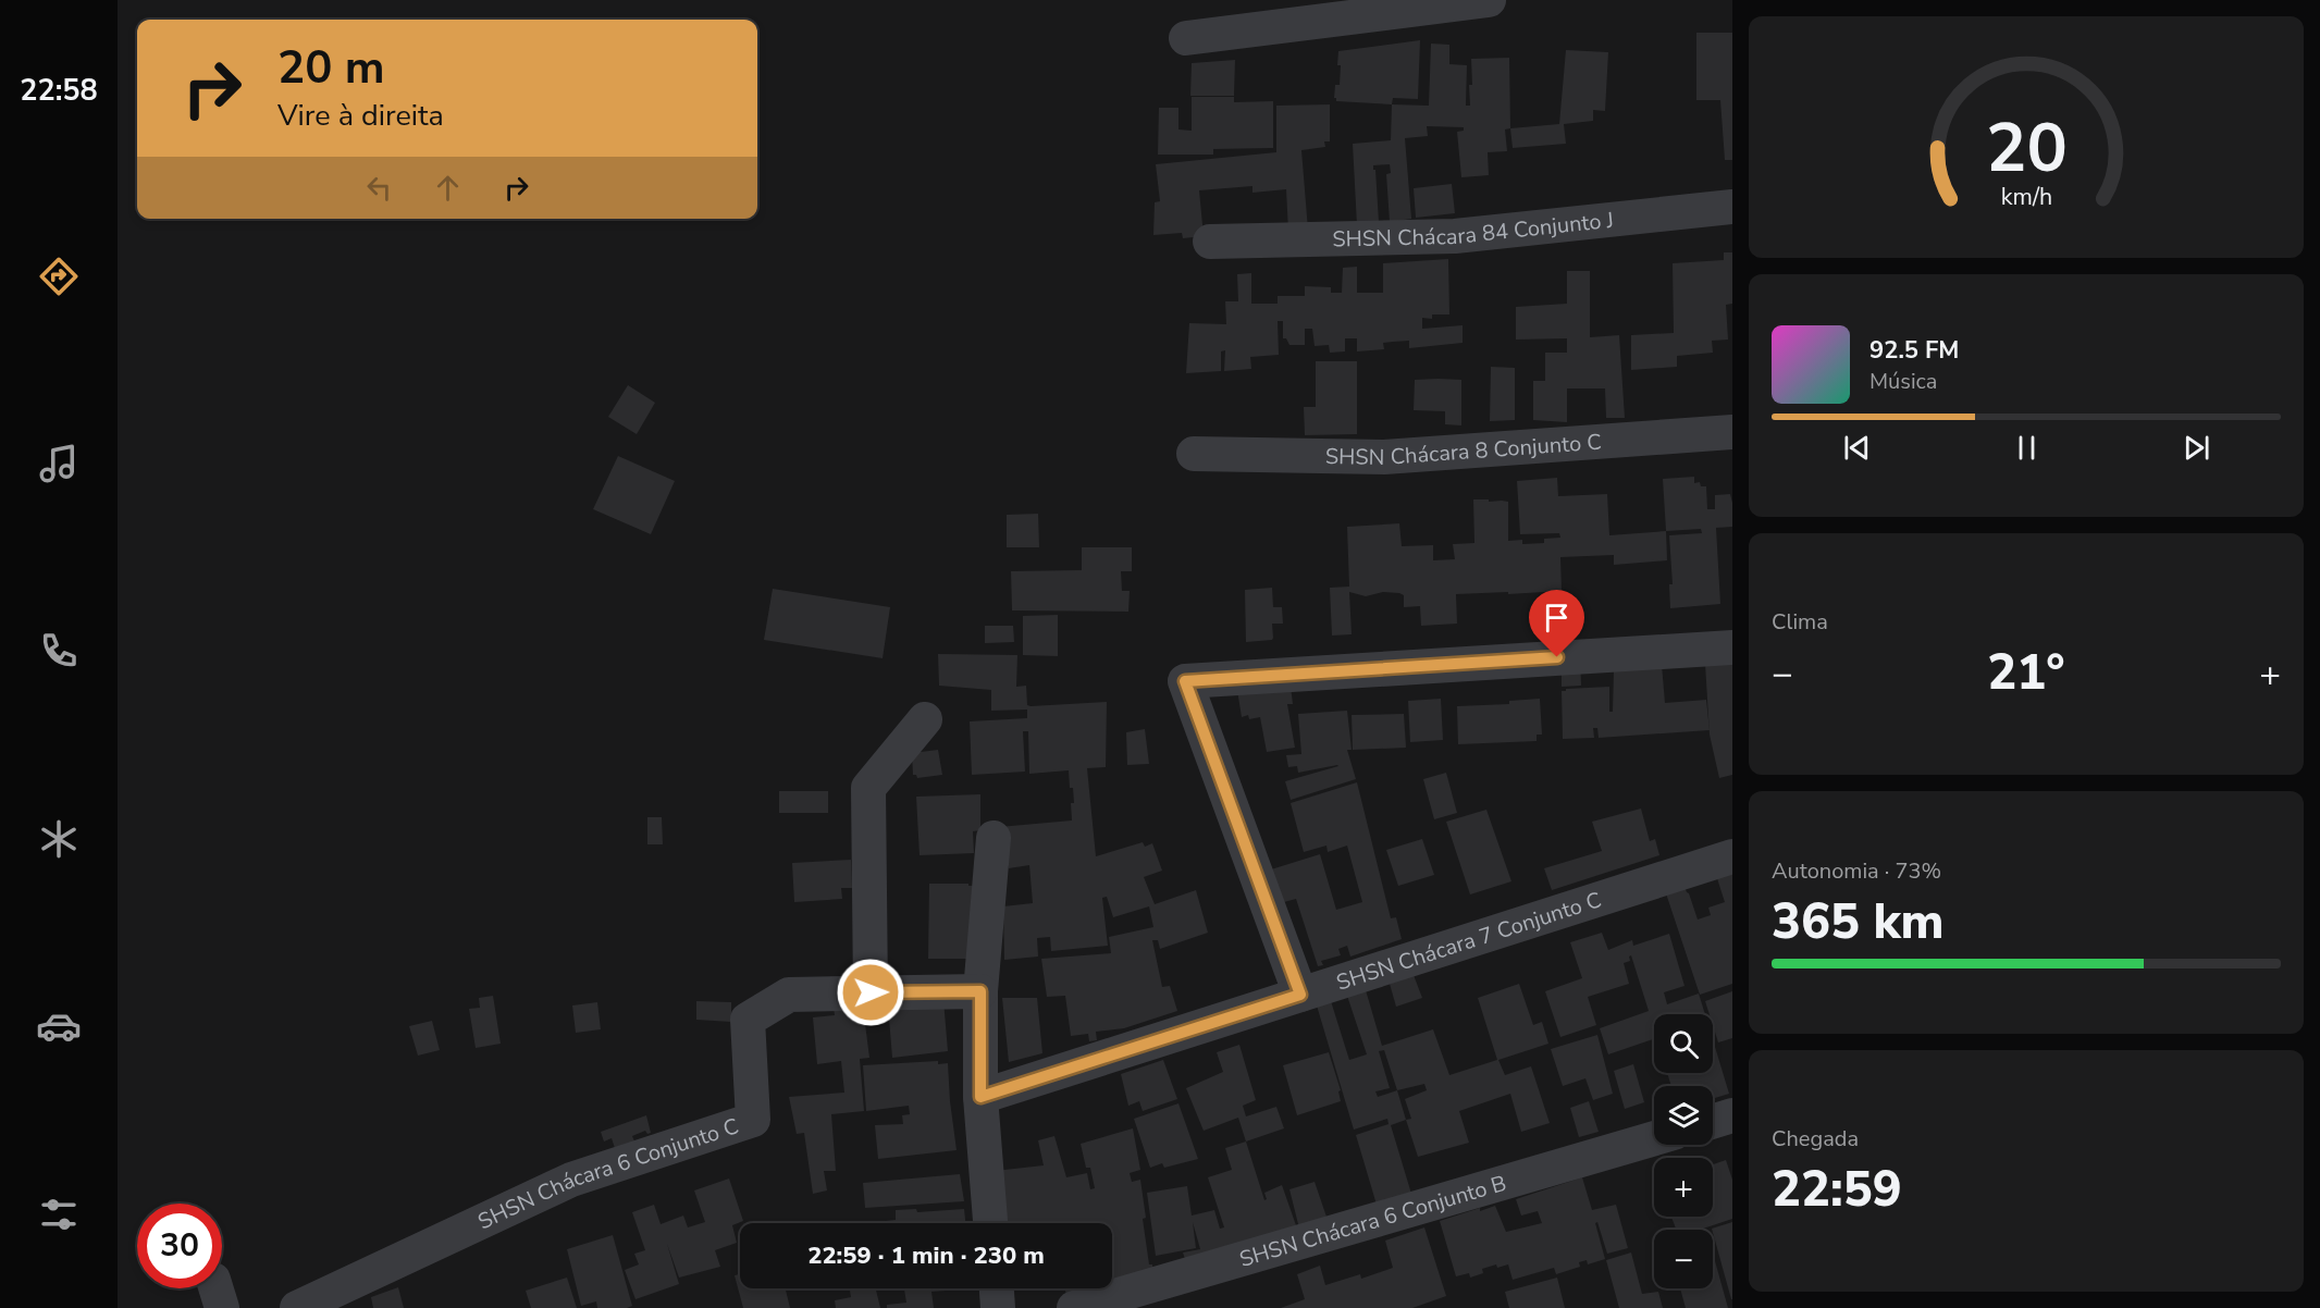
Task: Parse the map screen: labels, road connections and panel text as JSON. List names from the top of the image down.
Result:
{
  "streets": {
    "street": [
      "SHSN Chácara 84 Conjunto J",
      "SHSN Chácara 8 Conjunto C",
      "SHSN Chácara 7 Conjunto C",
      "SHSN Chácara 6 Conjunto C",
      "SHSN Chácara 6 Conjunto B"
    ]
  },
  "page": {
    "tabs": "22:58",
    "turn": ["20 m", "Vire à direita"],
    "song": ["92.5 FM", "Música"],
    "tile": [
      "Clima",
      ["Autonomia · 73%", "365 km"],
      ["Chegada", "22:59"]
    ],
    "heat": ["−", "21°", "+"],
    "map_buttons": ["+", "−"],
    "limit": "30",
    "trip": "22:59 · 1 min · 230 m",
    "gauge": ["20", "km/h"]
  }
}
